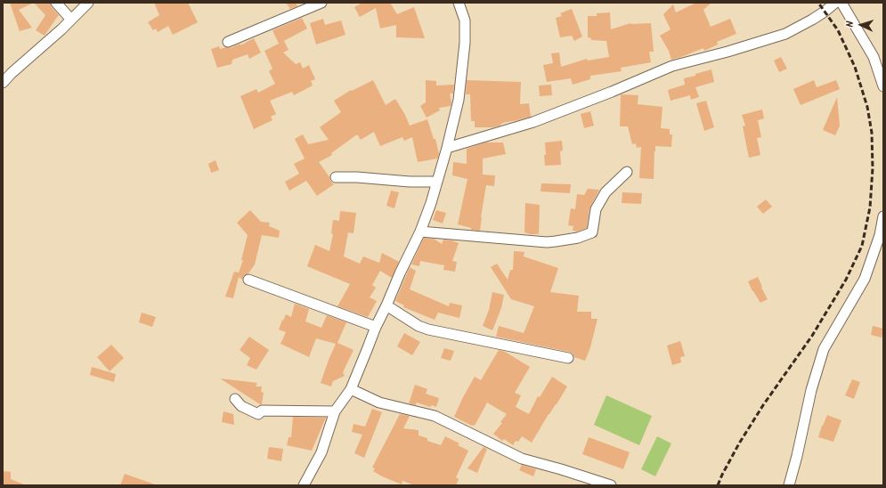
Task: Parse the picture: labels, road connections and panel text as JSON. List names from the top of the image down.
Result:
{
  "north": "left"
}
